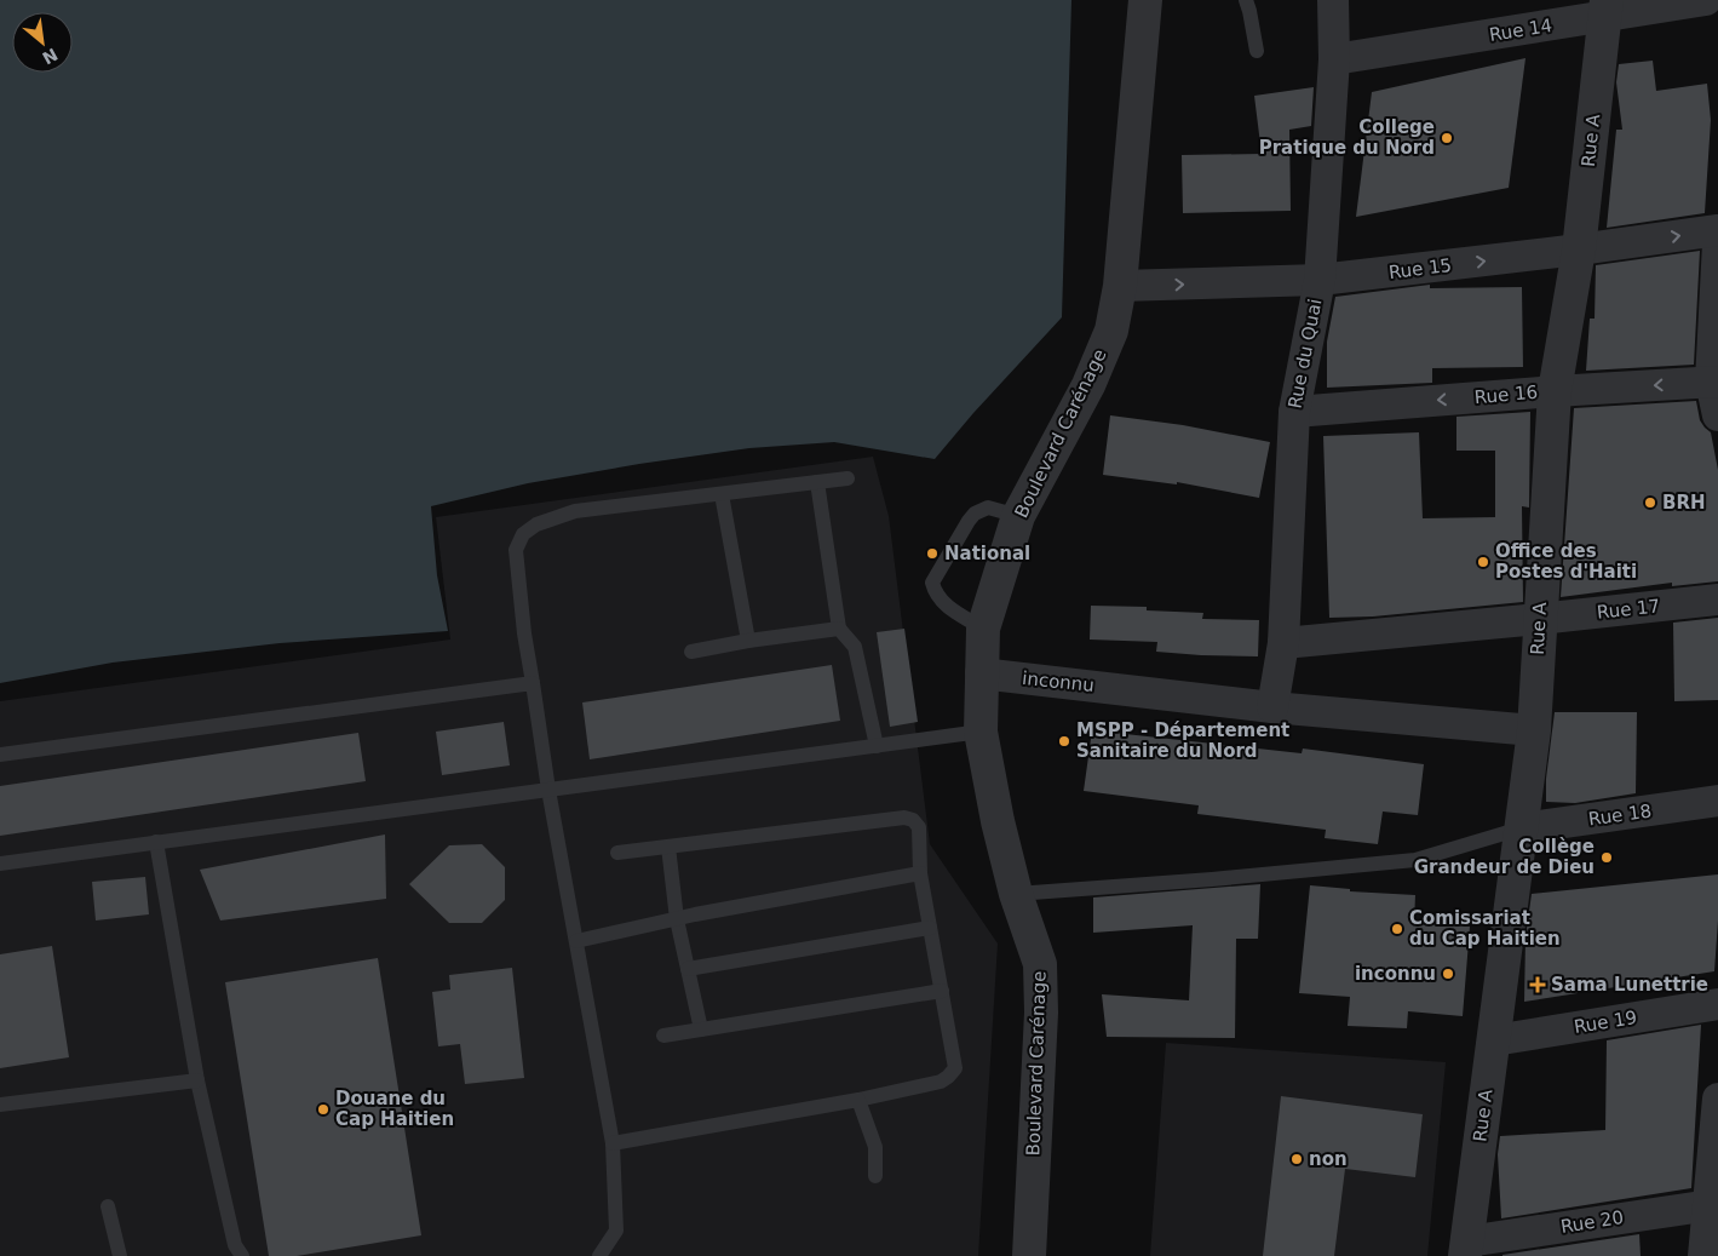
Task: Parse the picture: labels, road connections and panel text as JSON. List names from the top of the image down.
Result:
{
  "streets": {
    "street": [
      "Rue 14",
      "Rue A",
      "Rue 15",
      "Rue du Quai",
      "Rue 16",
      "Boulevard Carénage",
      "Rue 17",
      "inconnu",
      "Rue 18",
      "Rue 19",
      "Rue 20"
    ]
  },
  "crossings": [
    ["Rue 14", "Rue A"],
    ["Rue 14", "Rue du Quai"],
    ["Rue A", "Rue 15"],
    ["Rue A", "Rue 16"],
    ["Rue A", "Rue 17"],
    ["Rue A", "inconnu"],
    ["Rue A", "Rue 18"],
    ["Rue A", "Rue 19"],
    ["Rue A", "Rue 20"],
    ["Rue 15", "Rue du Quai"],
    ["Rue 15", "Boulevard Carénage"],
    ["Rue du Quai", "Rue 16"],
    ["Rue du Quai", "inconnu"],
    ["Boulevard Carénage", "inconnu"]
  ],
  "one_way": ["Rue 15"],
  "places": {
    "other": [
      "College Pratique du Nord",
      "BRH",
      "National",
      "Office des Postes d'Haiti",
      "MSPP - Département Sanitaire du Nord",
      "Collège Grandeur de Dieu",
      "Comissariat du Cap Haitien",
      "inconnu",
      "Douane du Cap Haitien",
      "non"
    ],
    "health": ["Sama Lunettrie"]
  },
  "north": "bottom right"
}
